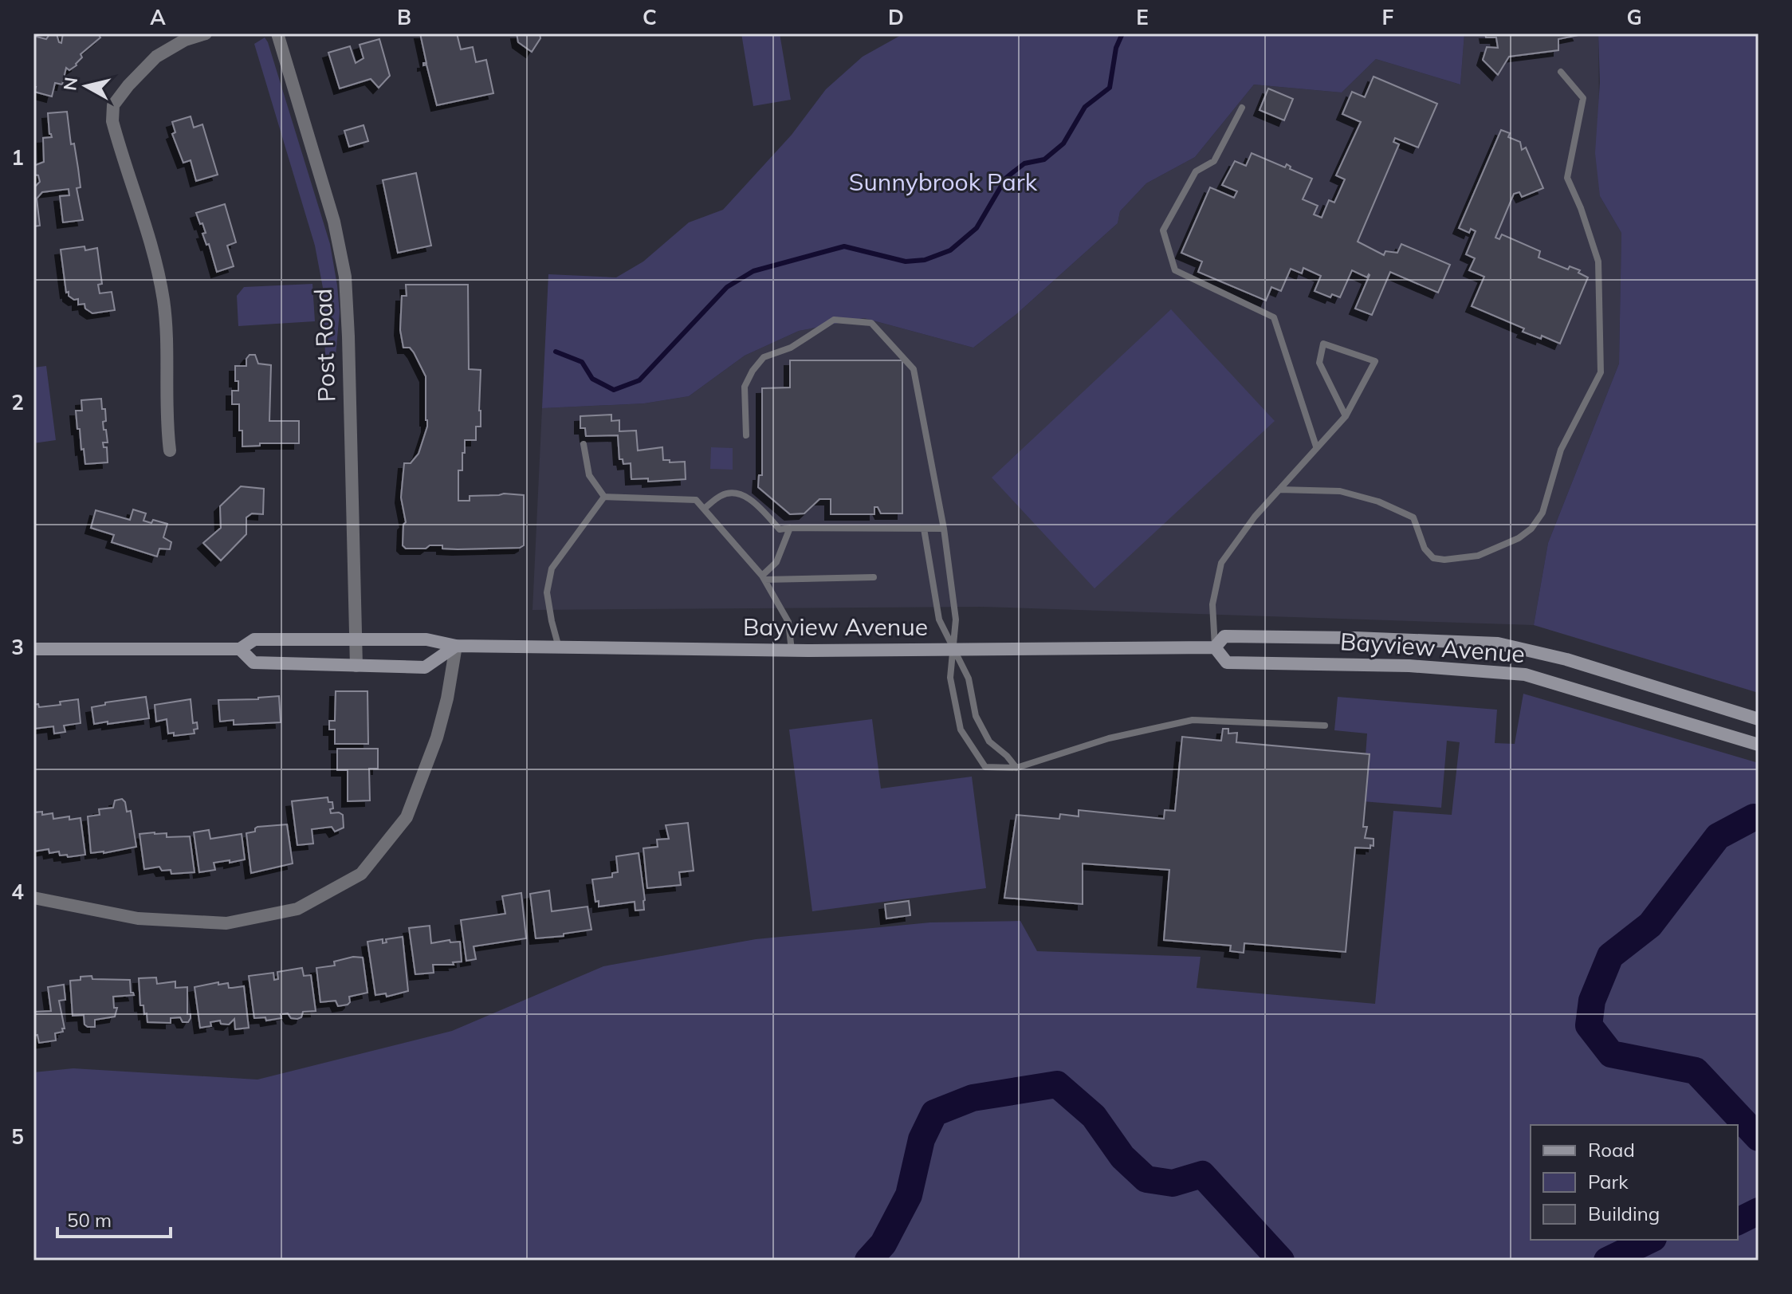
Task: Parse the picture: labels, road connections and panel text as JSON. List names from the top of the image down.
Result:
{
  "streets": {
    "main road": ["Bayview Avenue"],
    "street": ["Post Road"]
  },
  "crossings": [
    ["Post Road", "Bayview Avenue"]
  ],
  "parks": ["Sunnybrook Park"],
  "legend": ["Road", "Park", "Building"],
  "scale_bar": "50 m",
  "north": "left",
  "grid": {
    "columns": [
      "A",
      "B",
      "C",
      "D",
      "E",
      "F",
      "G"
    ],
    "rows": [
      "1",
      "2",
      "3",
      "4",
      "5"
    ]
  }
}
